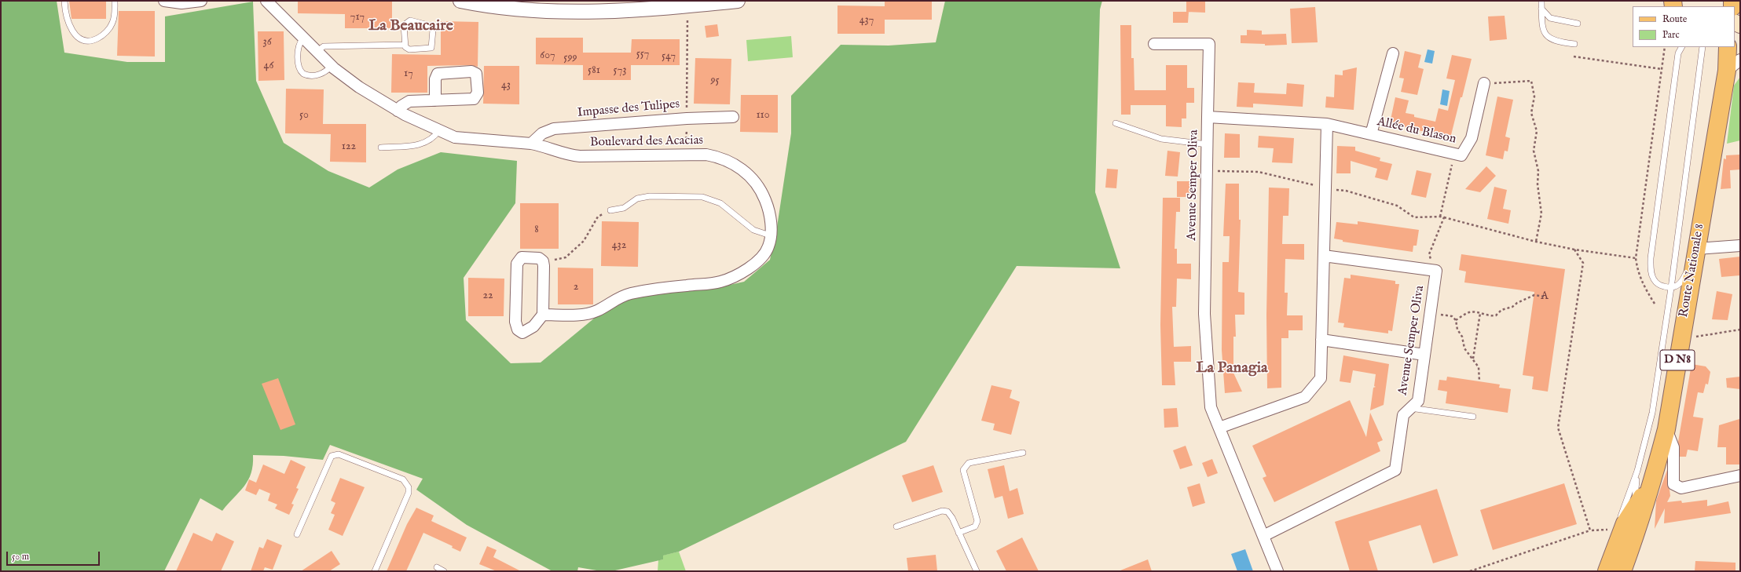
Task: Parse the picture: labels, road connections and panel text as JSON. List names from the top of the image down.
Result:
{
  "streets": {
    "main road": ["Route Nationale 8", "D N8"],
    "street": [
      "Impasse des Tulipes",
      "Allée du Blason",
      "Boulevard des Acacias",
      "Avenue Semper Oliva"
    ]
  },
  "crossings": [
    ["Impasse des Tulipes", "Boulevard des Acacias"],
    ["Allée du Blason", "Avenue Semper Oliva"],
    ["Route Nationale 8", "D N8"]
  ],
  "districts": ["La Beaucaire", "La Panagia"],
  "house_numbers": [
    "717",
    "437",
    "36",
    "557",
    "607",
    "547",
    "599",
    "46",
    "581",
    "573",
    "17",
    "95",
    "43",
    "50",
    "110",
    "122",
    "8",
    "432",
    "2",
    "22",
    "A"
  ],
  "legend": ["Route", "Parc"],
  "scale_bar": "50 m"
}
